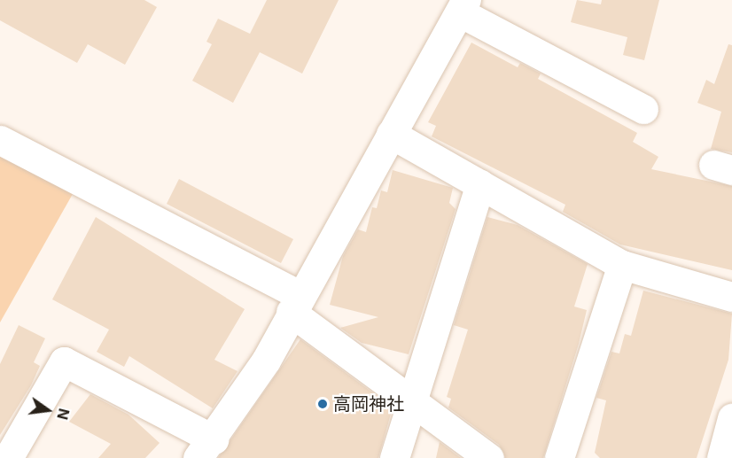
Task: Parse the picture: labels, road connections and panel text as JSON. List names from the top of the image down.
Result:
{
  "places": ["高岡神社"],
  "north": "right"
}
